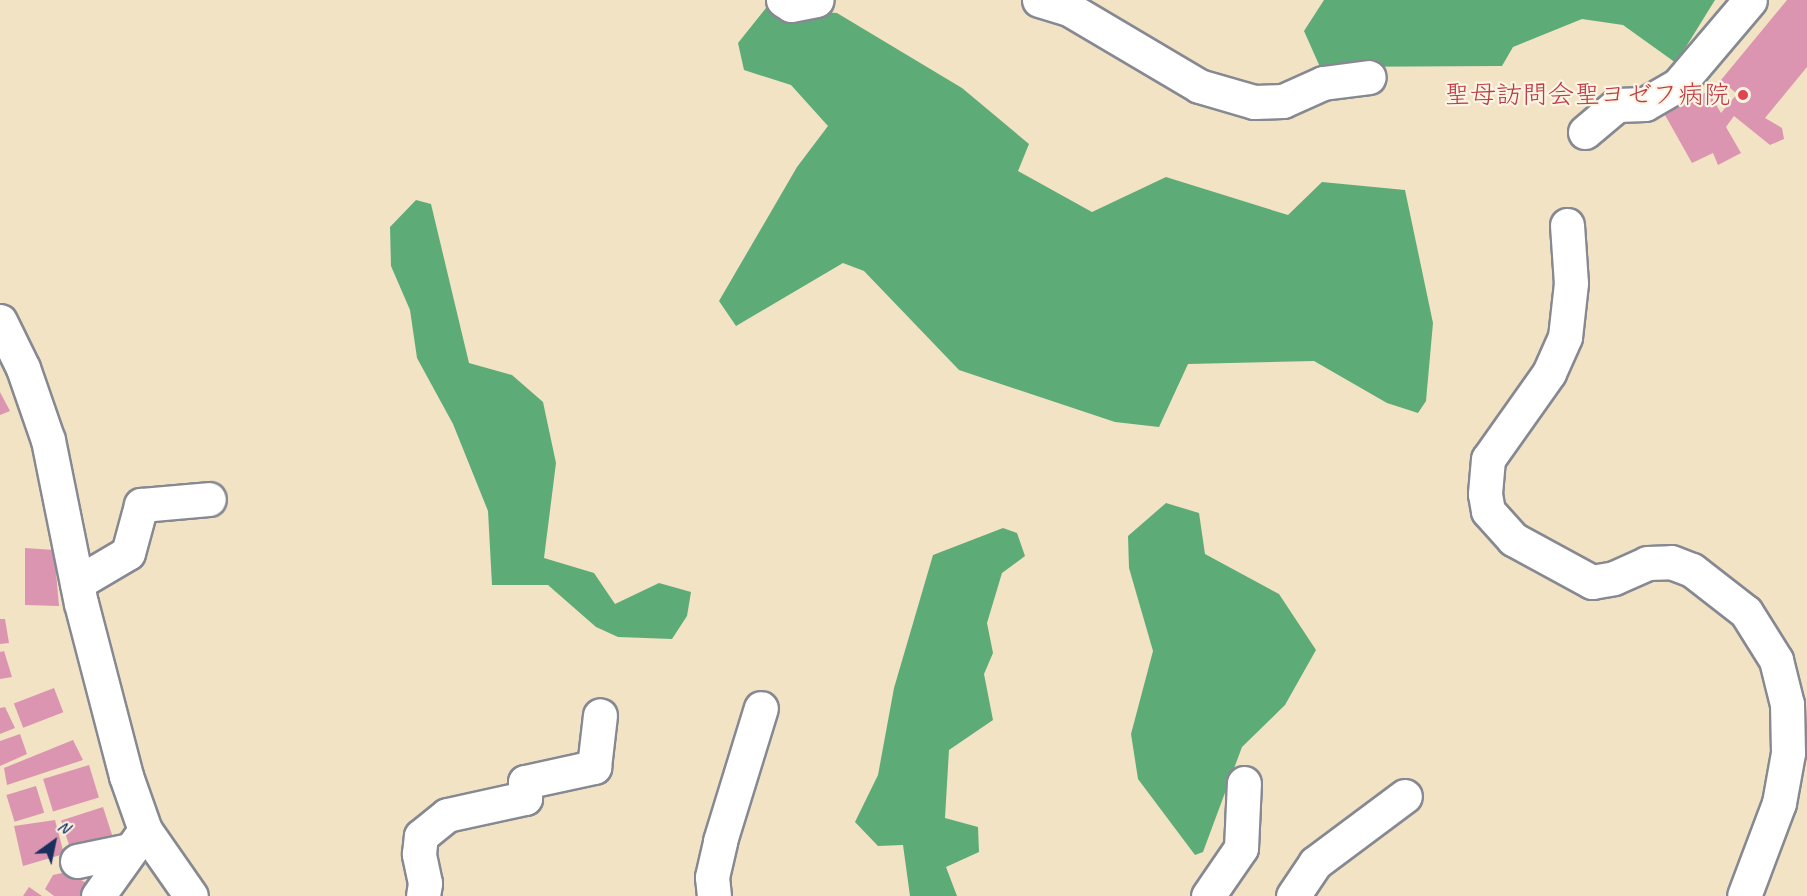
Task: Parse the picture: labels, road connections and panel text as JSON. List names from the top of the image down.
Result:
{
  "places": ["聖母訪問会聖ヨゼフ病院"],
  "north": "top right"
}
